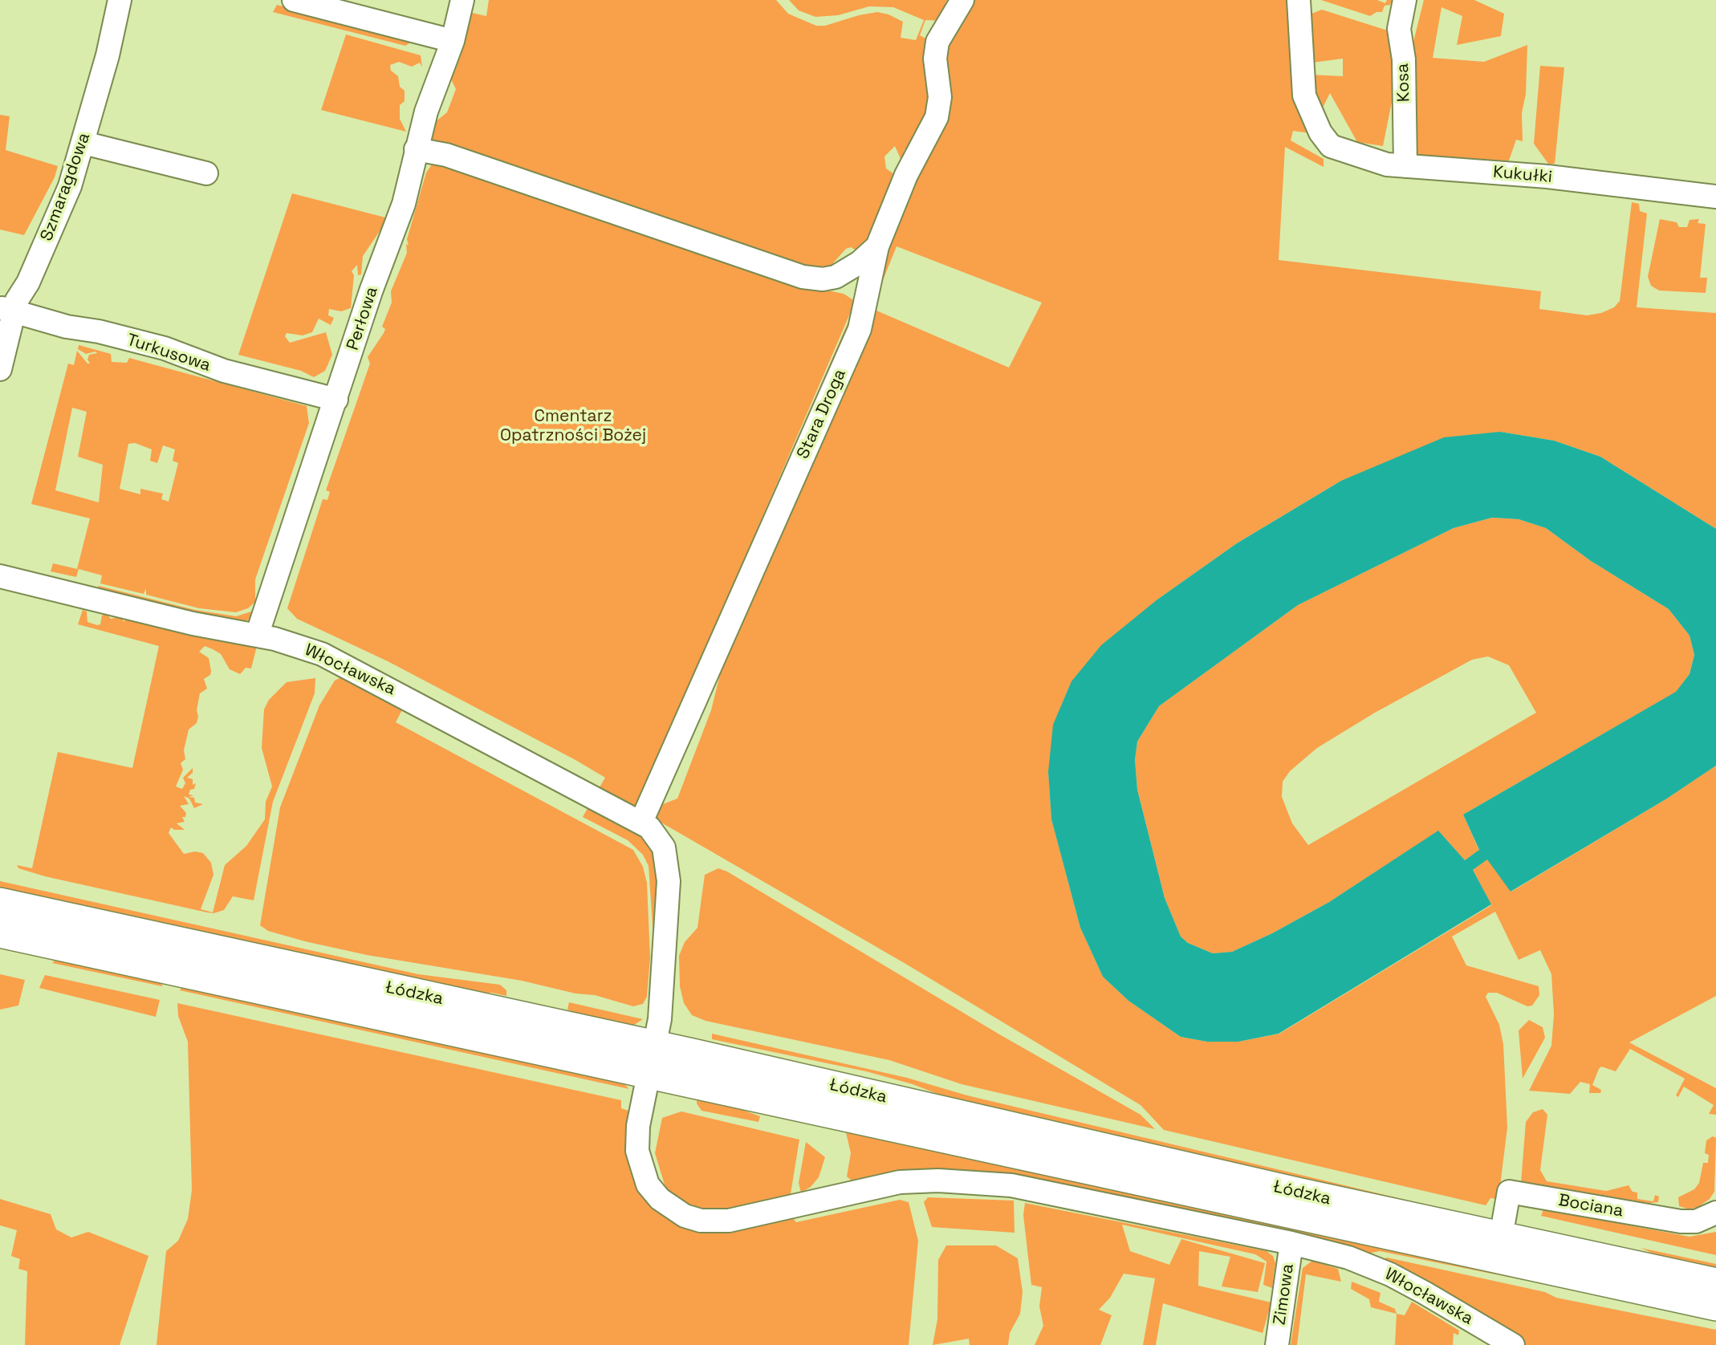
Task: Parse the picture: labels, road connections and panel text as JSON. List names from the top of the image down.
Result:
{
  "streets": {
    "main road": ["Łódzka"],
    "street": [
      "Kosa",
      "Kukułki",
      "Szmaragdowa",
      "Perłowa",
      "Turkusowa",
      "Stara Droga",
      "Włocławska",
      "Bociana",
      "Zimowa"
    ]
  },
  "crossings": [
    ["Kosa", "Kukułki"],
    ["Szmaragdowa", "Turkusowa"],
    ["Perłowa", "Turkusowa"],
    ["Perłowa", "Włocławska"],
    ["Stara Droga", "Włocławska"],
    ["Włocławska", "Łódzka"],
    ["Włocławska", "Zimowa"],
    ["Łódzka", "Bociana"]
  ],
  "parks": ["Cmentarz Opatrzności Bożej"]
}
